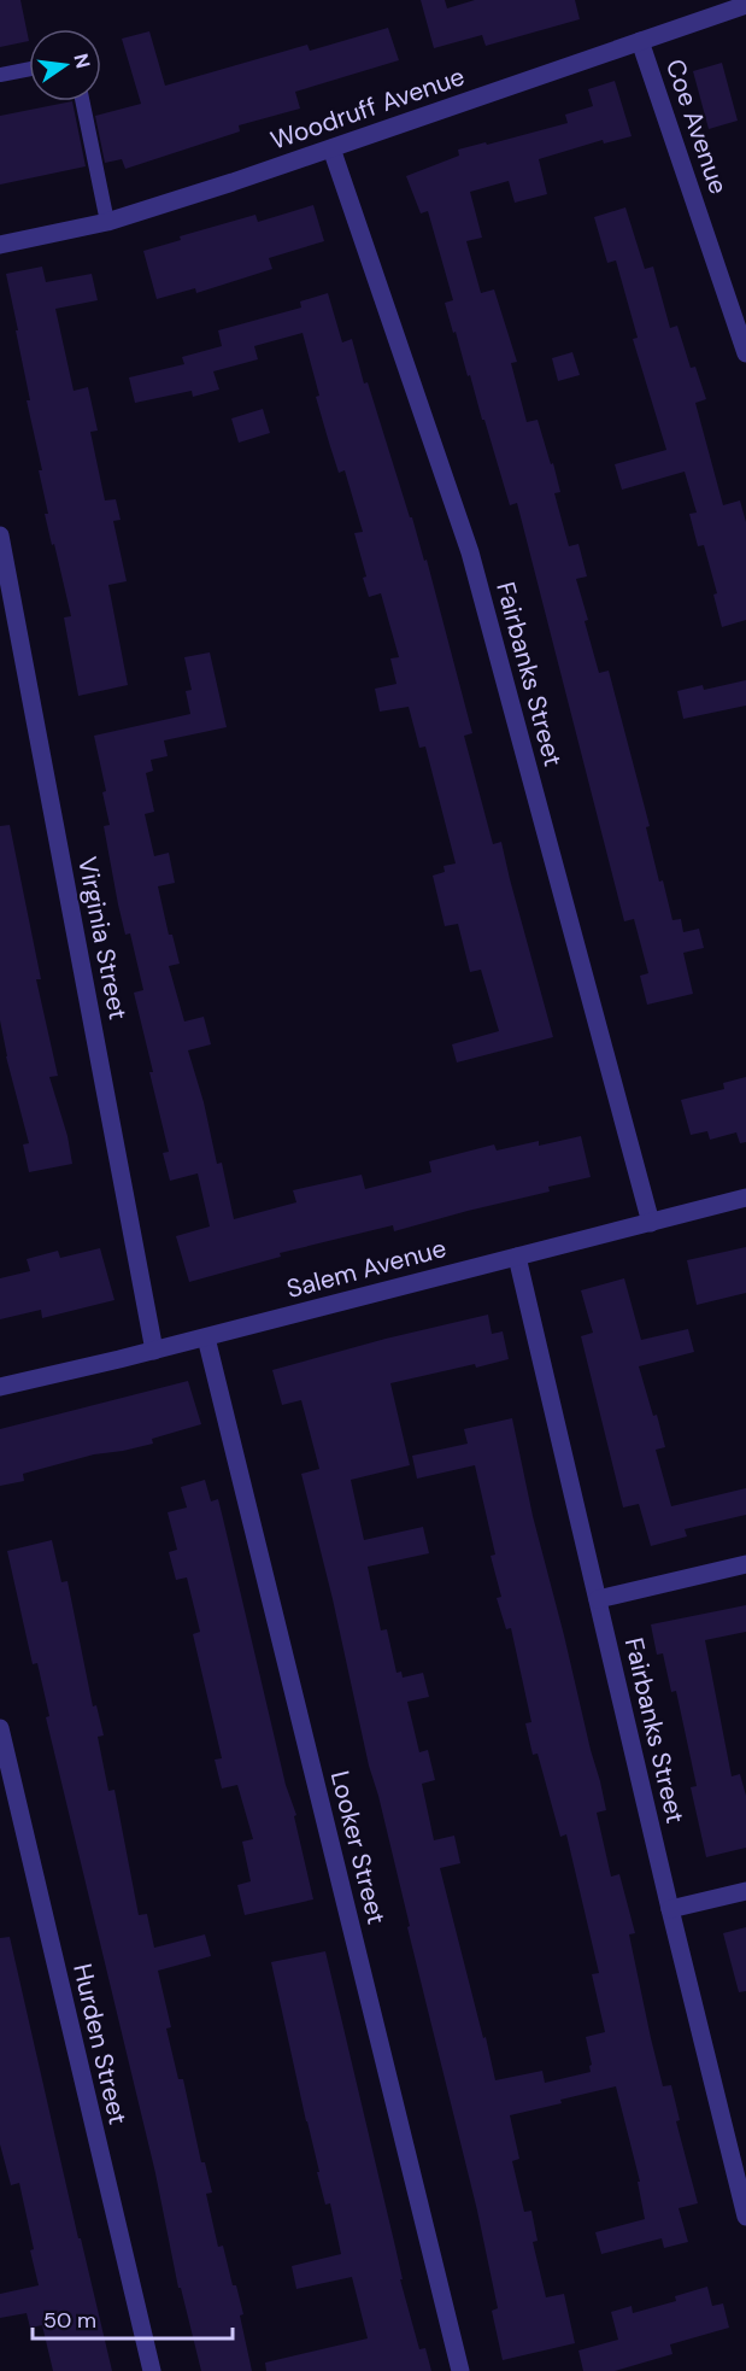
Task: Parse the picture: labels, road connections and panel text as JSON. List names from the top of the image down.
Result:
{
  "streets": {
    "street": [
      "Woodruff Avenue",
      "Coe Avenue",
      "Fairbanks Street",
      "Virginia Street",
      "Salem Avenue",
      "Looker Street",
      "Hurden Street"
    ]
  },
  "crossings": [
    ["Woodruff Avenue", "Coe Avenue"],
    ["Woodruff Avenue", "Fairbanks Street"],
    ["Fairbanks Street", "Salem Avenue"],
    ["Virginia Street", "Salem Avenue"],
    ["Salem Avenue", "Looker Street"]
  ],
  "scale_bar": "50 m",
  "north": "right"
}
